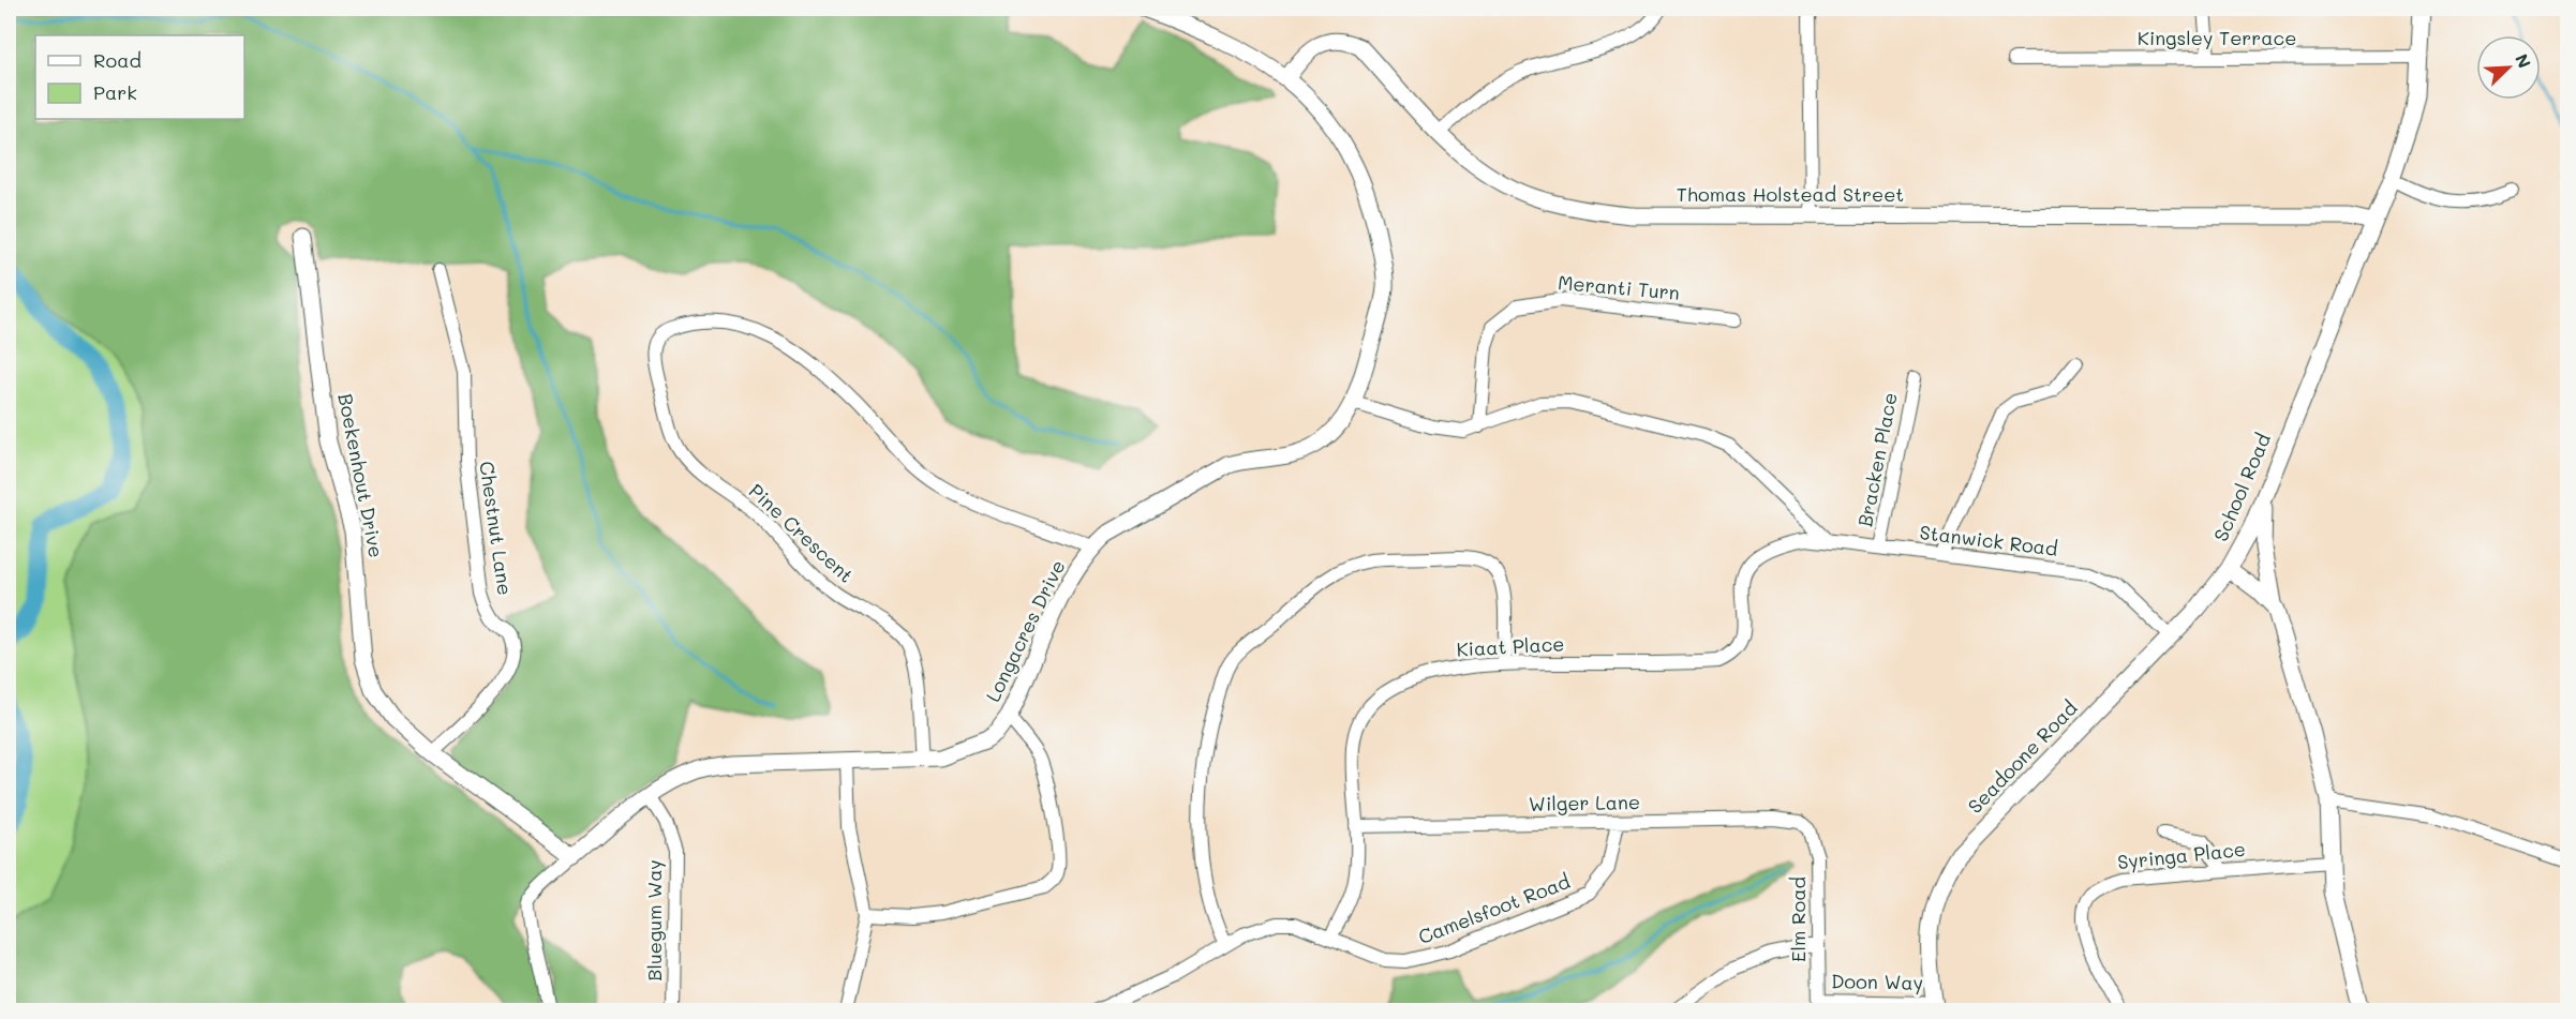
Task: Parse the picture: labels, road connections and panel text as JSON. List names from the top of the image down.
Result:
{
  "streets": {
    "street": [
      "Kingsley Terrace",
      "Thomas Holstead Street",
      "Meranti Turn",
      "Bracken Place",
      "Boekenhout Drive",
      "School Road",
      "Chestnut Lane",
      "Pine Crescent",
      "Stanwick Road",
      "Longacres Drive",
      "Kiaat Place",
      "Seadoone Road",
      "Wilger Lane",
      "Syringa Place",
      "Camelsfoot Road",
      "Elm Road",
      "Bluegum Way",
      "Doon Way"
    ]
  },
  "crossings": [
    ["Kingsley Terrace", "School Road"],
    ["Thomas Holstead Street", "School Road"],
    ["Thomas Holstead Street", "Longacres Drive"],
    ["Bracken Place", "Stanwick Road"],
    ["Boekenhout Drive", "Chestnut Lane"],
    ["Boekenhout Drive", "Longacres Drive"],
    ["School Road", "Seadoone Road"],
    ["School Road", "Syringa Place"],
    ["Pine Crescent", "Longacres Drive"],
    ["Stanwick Road", "Kiaat Place"],
    ["Stanwick Road", "Seadoone Road"],
    ["Longacres Drive", "Bluegum Way"],
    ["Kiaat Place", "Wilger Lane"],
    ["Kiaat Place", "Camelsfoot Road"],
    ["Seadoone Road", "Doon Way"],
    ["Wilger Lane", "Camelsfoot Road"],
    ["Wilger Lane", "Elm Road"],
    ["Elm Road", "Doon Way"]
  ],
  "legend": ["Road", "Park"],
  "north": "top right"
}
